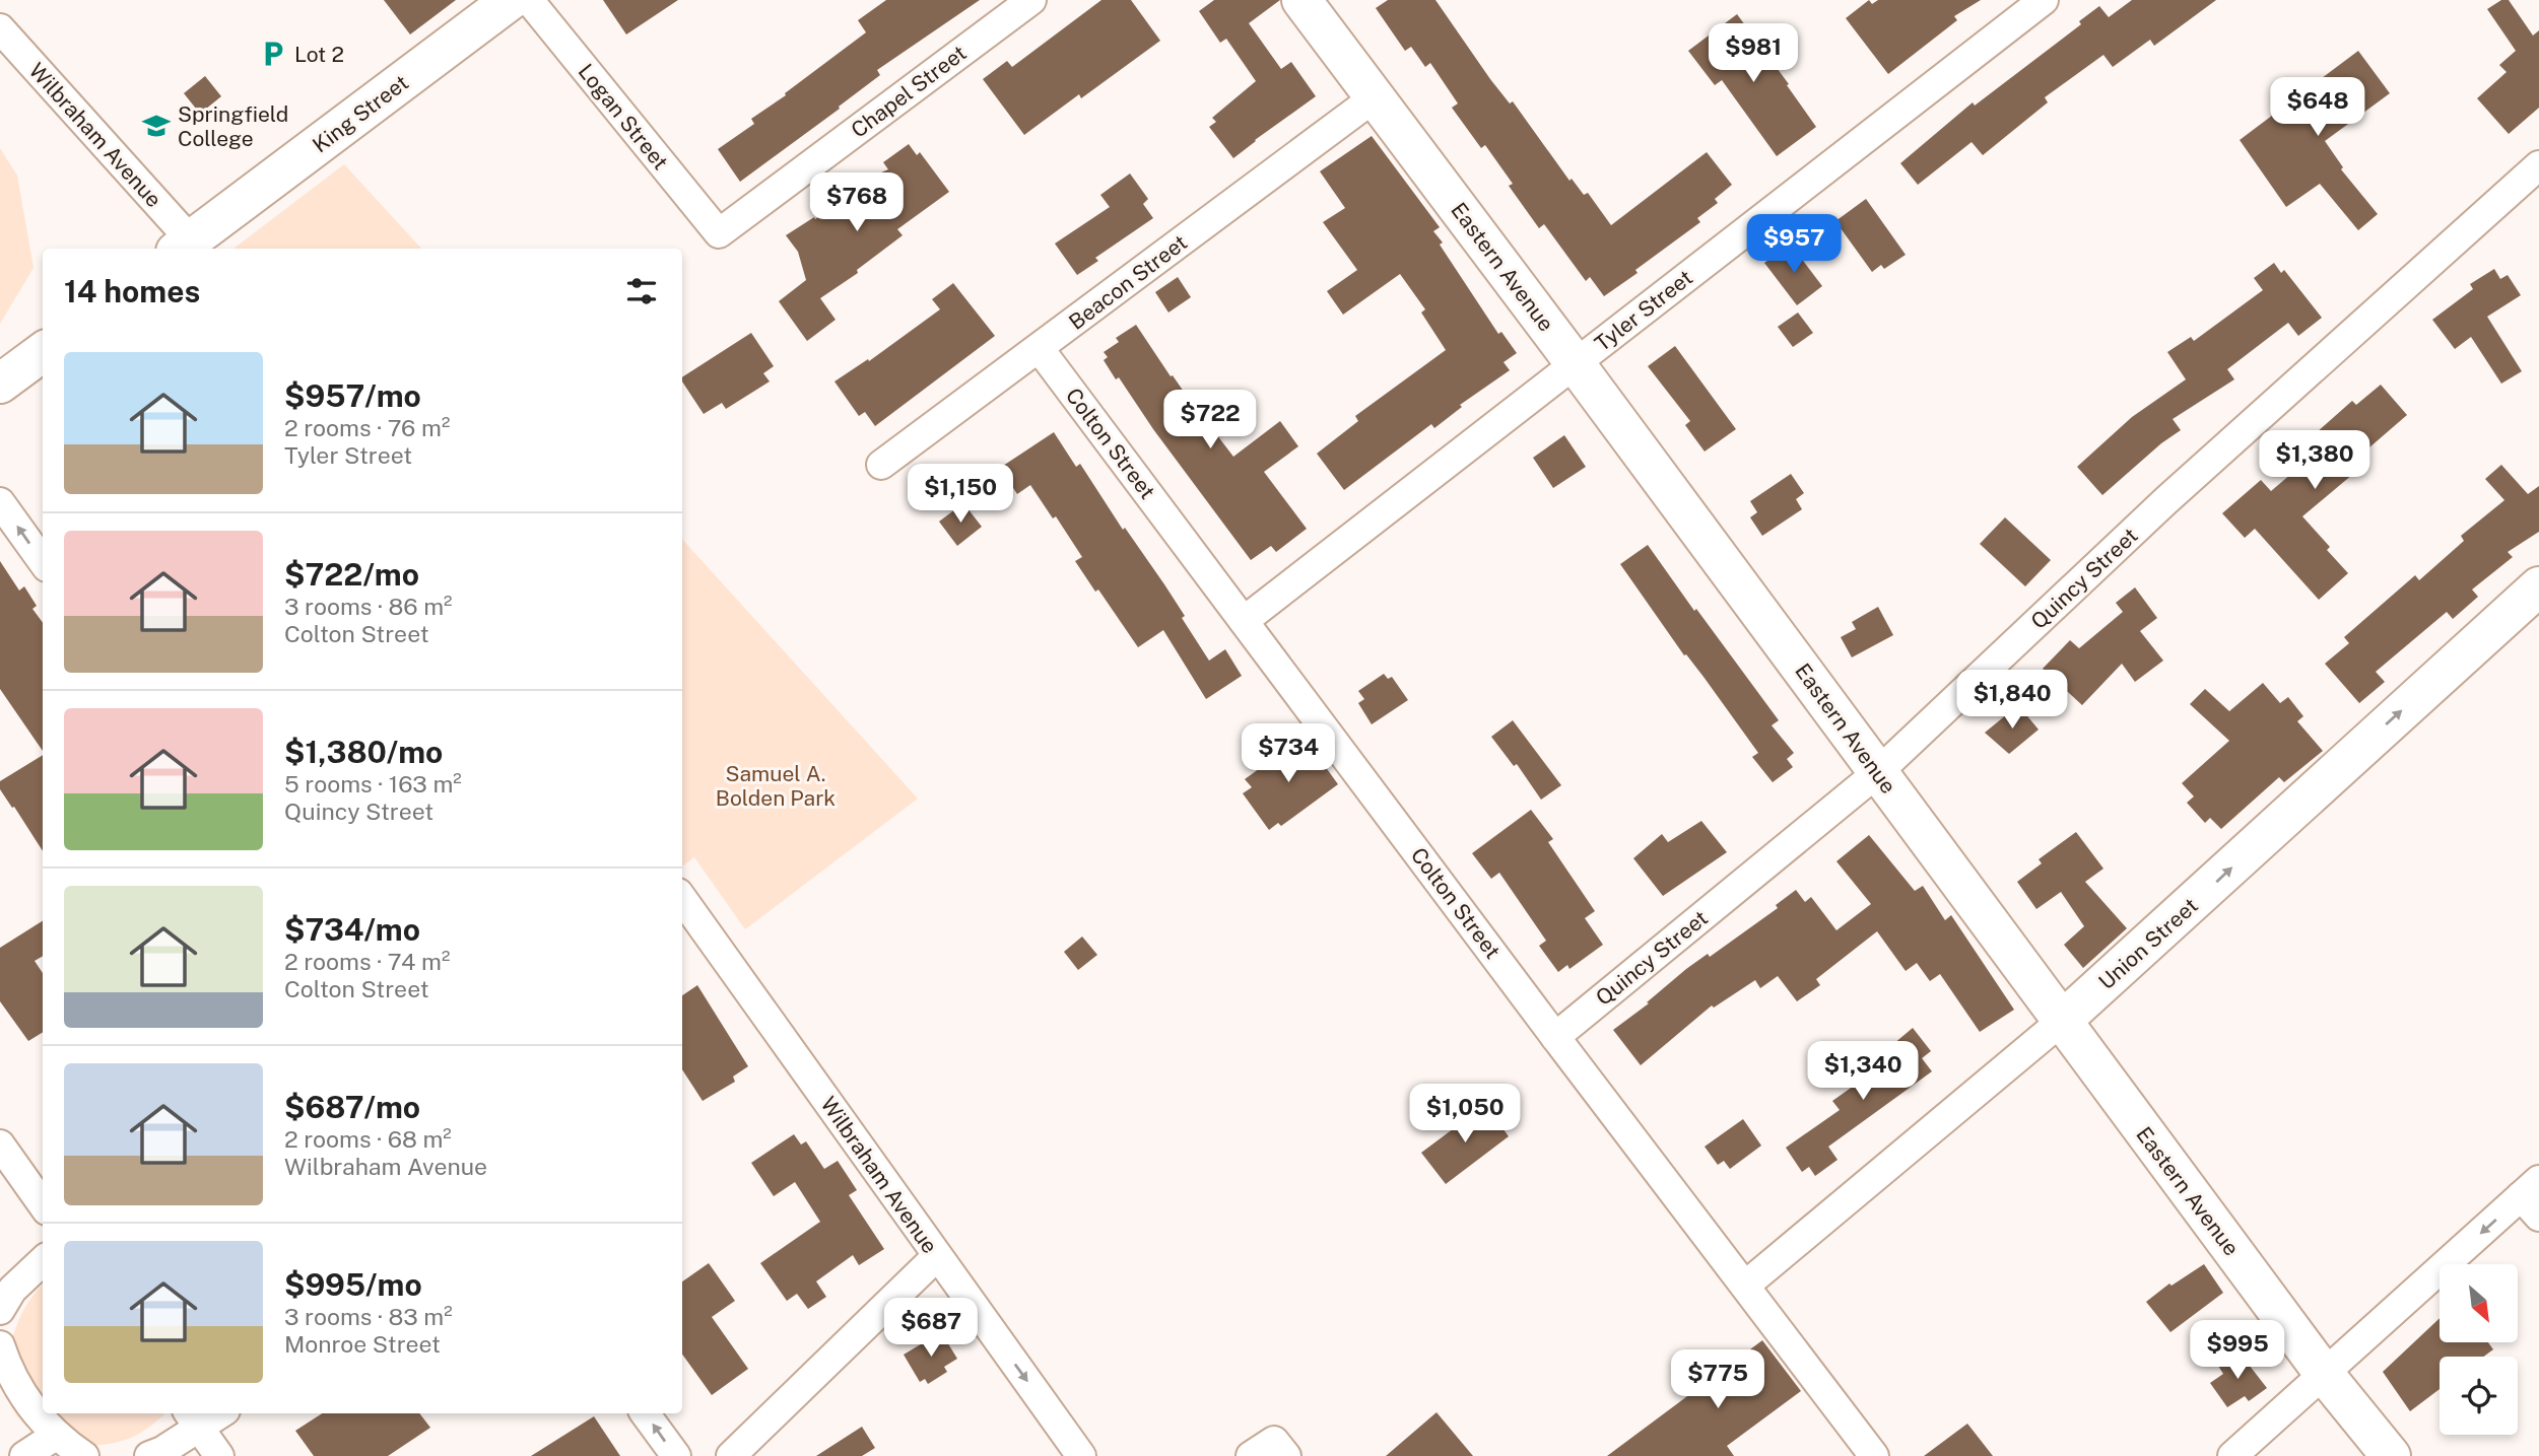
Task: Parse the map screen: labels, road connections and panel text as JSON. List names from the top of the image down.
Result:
{
  "streets": {
    "street": [
      "Chapel Street",
      "King Street",
      "Logan Street",
      "Wilbraham Avenue",
      "Eastern Avenue",
      "Beacon Street",
      "Tyler Street",
      "Colton Street",
      "Quincy Street",
      "Union Street"
    ]
  },
  "crossings": [
    ["Chapel Street", "Logan Street"],
    ["King Street", "Wilbraham Avenue"],
    ["Eastern Avenue", "Beacon Street"],
    ["Eastern Avenue", "Tyler Street"],
    ["Eastern Avenue", "Quincy Street"],
    ["Eastern Avenue", "Union Street"],
    ["Beacon Street", "Colton Street"],
    ["Tyler Street", "Colton Street"],
    ["Colton Street", "Quincy Street"],
    ["Colton Street", "Union Street"]
  ],
  "one_way": ["Union Street"],
  "parks": ["Samuel A. Bolden Park"],
  "places": {
    "parking": ["Lot 2"],
    "school or university": ["Springfield College"]
  },
  "north": "bottom right",
  "page": {
    "price": [
      "$981",
      "$648",
      "$768",
      "$957",
      "$722",
      "$1,380",
      "$1,150",
      "$1,840",
      "$734",
      "$1,340",
      "$1,050",
      "$687",
      "$995",
      "$775"
    ],
    "heading": "14 homes",
    "list": [
      {
        "name": "$957/mo",
        "note": "2 rooms · 76 m² · Tyler Street"
      },
      {
        "name": "$722/mo",
        "note": "3 rooms · 86 m² · Colton Street"
      },
      {
        "name": "$1,380/mo",
        "note": "5 rooms · 163 m² · Quincy Street"
      },
      {
        "name": "$734/mo",
        "note": "2 rooms · 74 m² · Colton Street"
      },
      {
        "name": "$687/mo",
        "note": "2 rooms · 68 m² · Wilbraham Avenue"
      },
      {
        "name": "$995/mo",
        "note": "3 rooms · 83 m² · Monroe Street"
      }
    ]
  }
}
